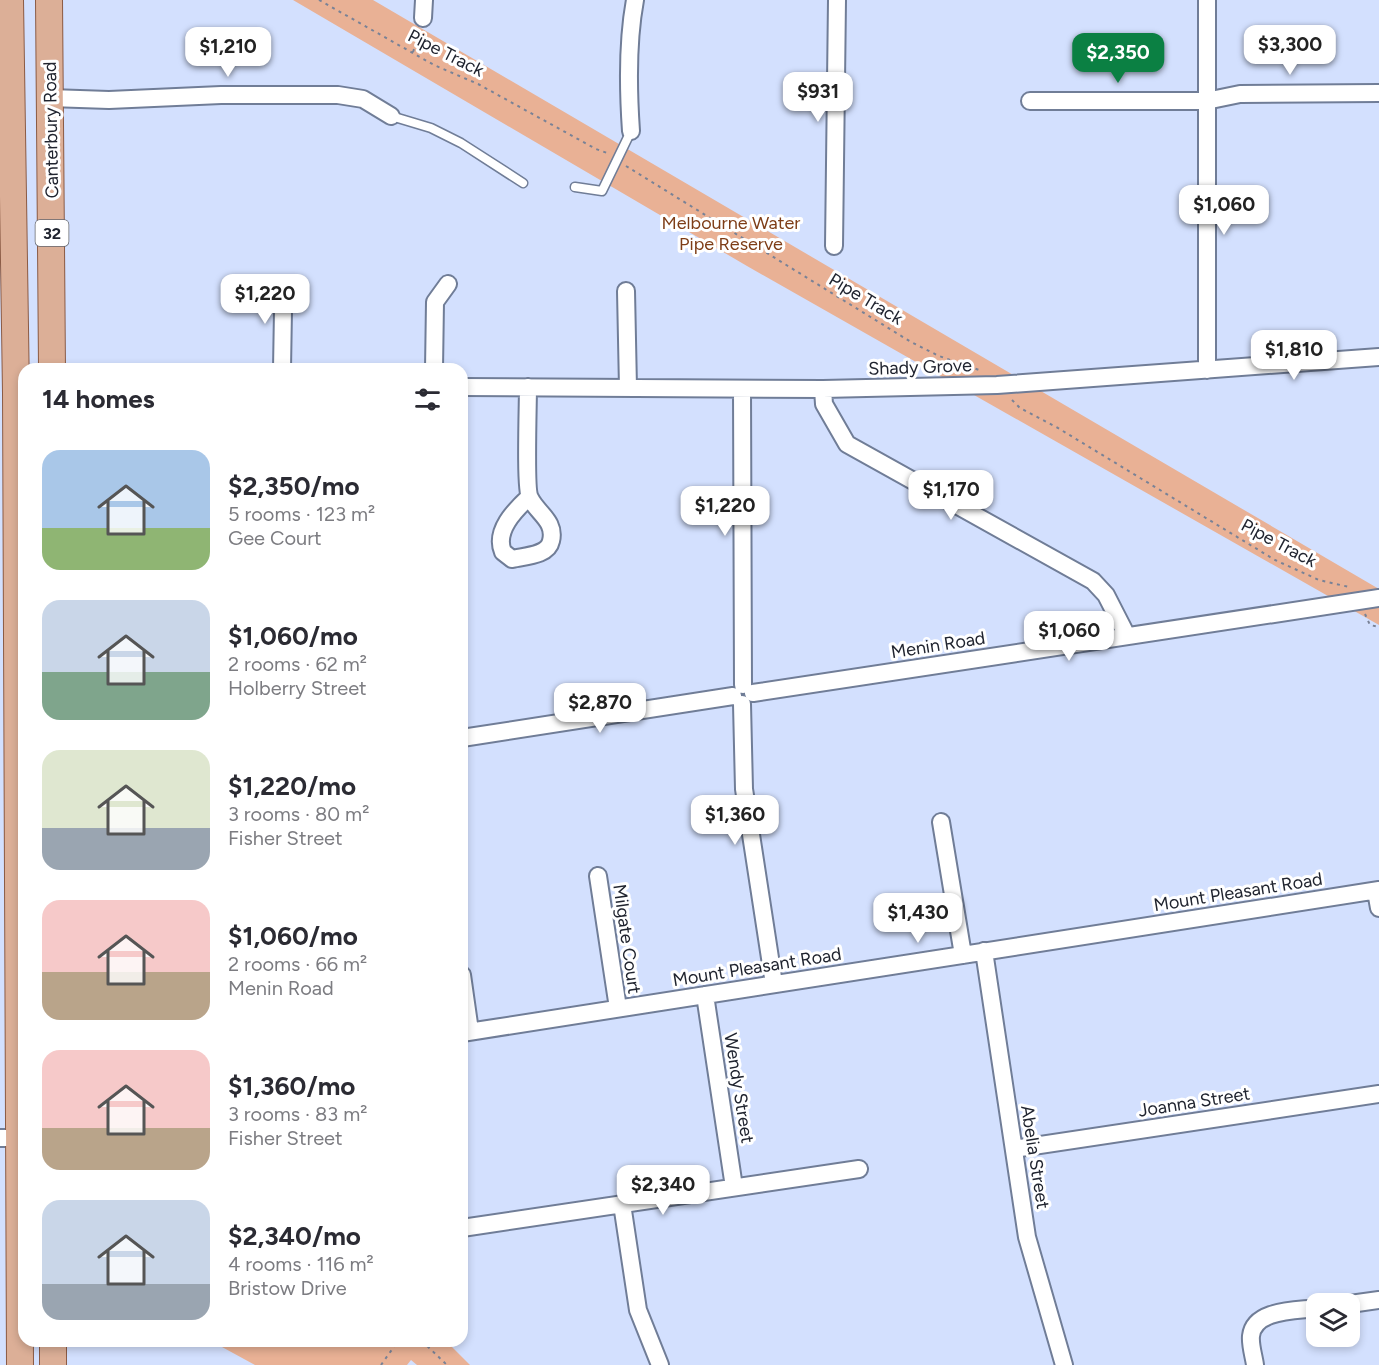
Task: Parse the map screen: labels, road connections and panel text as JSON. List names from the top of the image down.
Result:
{
  "streets": {
    "main road": ["Canterbury Road", "32"],
    "street": [
      "Shady Grove",
      "Menin Road",
      "Mount Pleasant Road",
      "Milgate Court",
      "Wendy Street",
      "Joanna Street",
      "Abelia Street"
    ],
    "path": ["Pipe Track"]
  },
  "crossings": [
    ["Pipe Track", "Shady Grove"],
    ["Pipe Track", "Menin Road"],
    ["Mount Pleasant Road", "Milgate Court"],
    ["Mount Pleasant Road", "Wendy Street"],
    ["Mount Pleasant Road", "Abelia Street"],
    ["Joanna Street", "Abelia Street"]
  ],
  "parks": ["Melbourne Water Pipe Reserve"],
  "page": {
    "price": [
      "$3,300",
      "$1,210",
      "$2,350",
      "$931",
      "$1,060",
      "$1,220",
      "$1,810",
      "$1,170",
      "$1,220",
      "$1,060",
      "$2,870",
      "$1,360",
      "$1,430",
      "$2,340"
    ],
    "heading": "14 homes",
    "list": [
      {
        "name": "$2,350/mo",
        "note": "5 rooms · 123 m² · Gee Court"
      },
      {
        "name": "$1,060/mo",
        "note": "2 rooms · 62 m² · Holberry Street"
      },
      {
        "name": "$1,220/mo",
        "note": "3 rooms · 80 m² · Fisher Street"
      },
      {
        "name": "$1,060/mo",
        "note": "2 rooms · 66 m² · Menin Road"
      },
      {
        "name": "$1,360/mo",
        "note": "3 rooms · 83 m² · Fisher Street"
      },
      {
        "name": "$2,340/mo",
        "note": "4 rooms · 116 m² · Bristow Drive"
      }
    ]
  }
}
